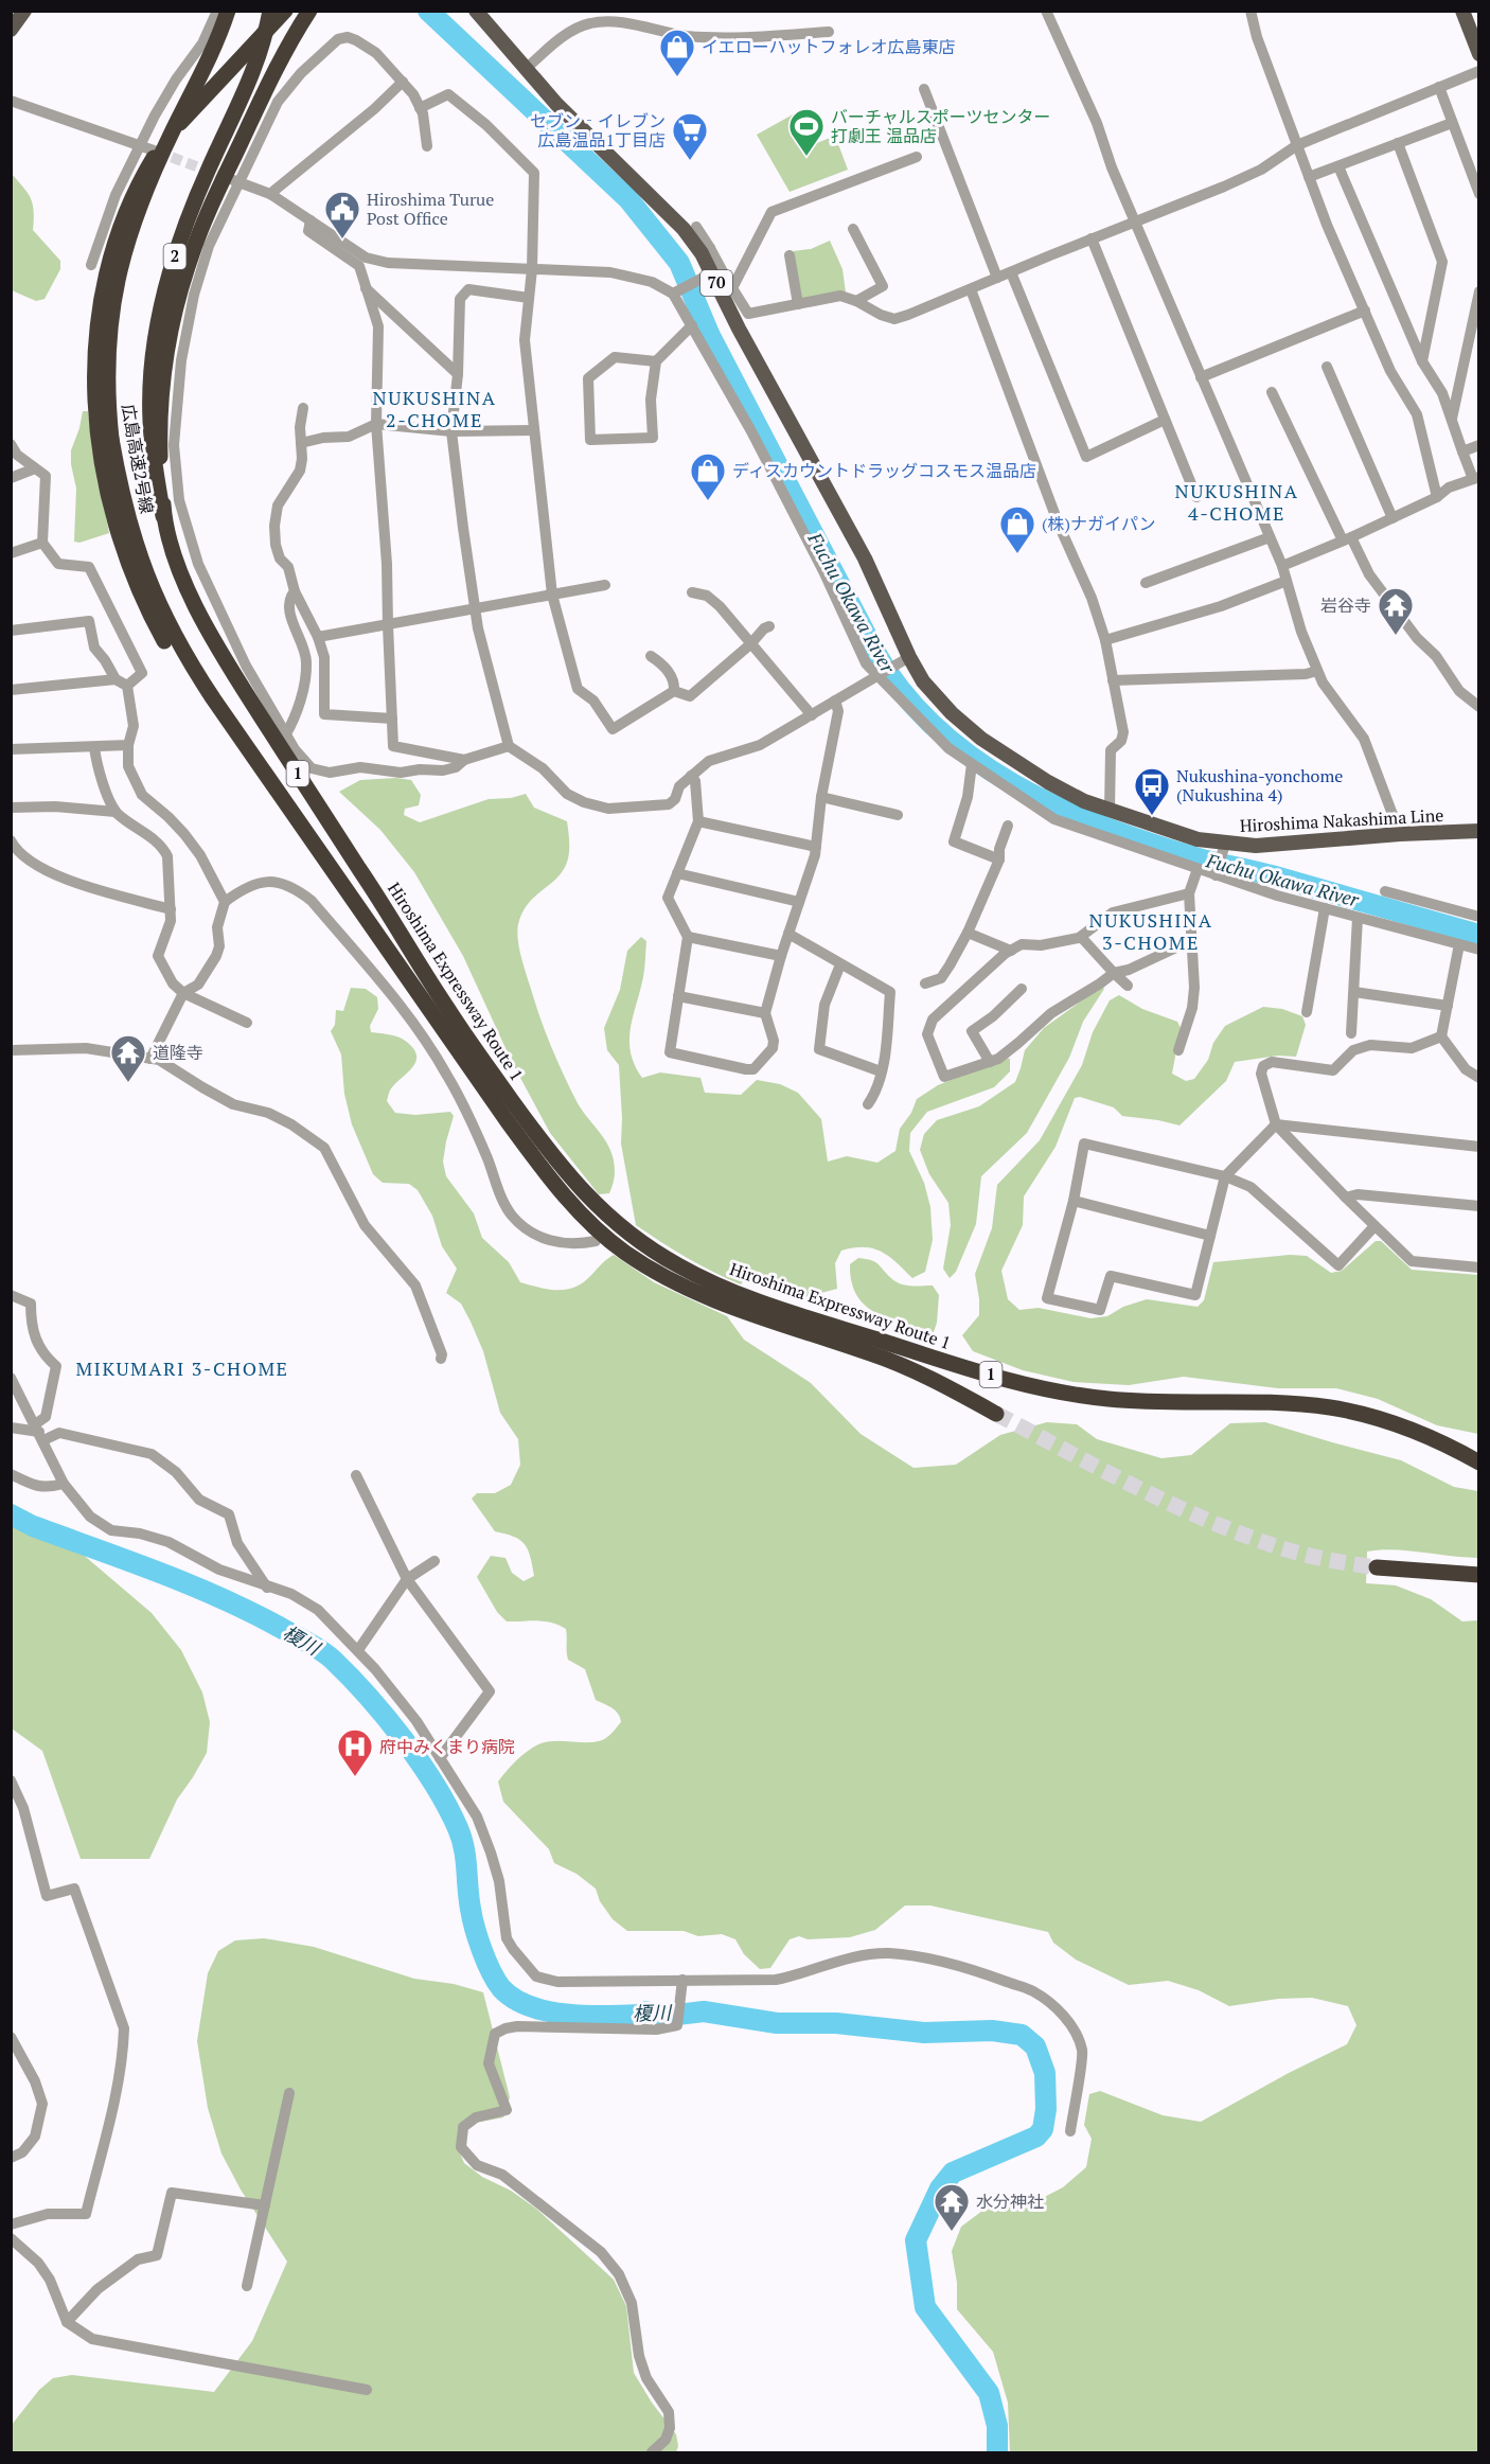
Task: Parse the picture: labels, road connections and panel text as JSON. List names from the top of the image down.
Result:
{
  "streets": {
    "highway": [
      "2",
      "広島高速2号線",
      "1",
      "Hiroshima Expressway Route 1"
    ],
    "main road": ["70", "Hiroshima Nakashima Line"]
  },
  "crossings": [
    ["広島高速2号線", "Hiroshima Expressway Route 1"],
    ["1", "Hiroshima Expressway Route 1"]
  ],
  "districts": [
    "NUKUSHINA 2-CHOME",
    "NUKUSHINA 4-CHOME",
    "NUKUSHINA 3-CHOME",
    "MIKUMARI 3-CHOME"
  ],
  "water": ["Fuchu Okawa River", "榎川"],
  "places": {
    "shop": ["イエローハットフォレオ広島東店", "ディスカウントドラッグコスモス温品店", "(株)ナガイパン"],
    "sports": ["バーチャルスポーツセンター 打劇王 温品店"],
    "supermarket": ["セブン‐イレブン 広島温品1丁目店"],
    "public building": ["Hiroshima Turue Post Office"],
    "temple": ["岩谷寺", "道隆寺", "水分神社"],
    "bus stop": ["Nukushina-yonchome (Nukushina 4)"],
    "hospital": ["府中みくまり病院"]
  }
}
